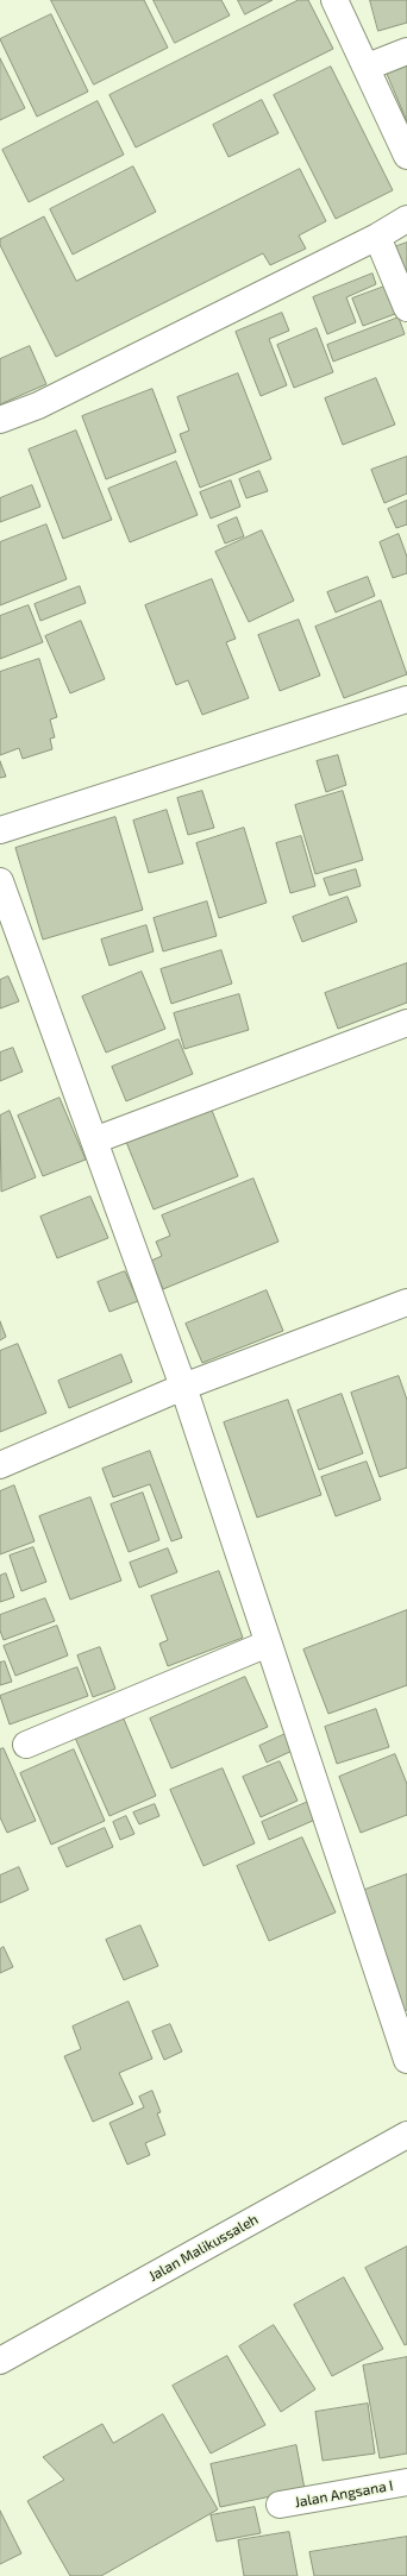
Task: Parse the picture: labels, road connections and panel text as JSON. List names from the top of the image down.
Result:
{
  "streets": {
    "street": ["Jalan Malikussaleh", "Jalan Angsana I"]
  }
}
